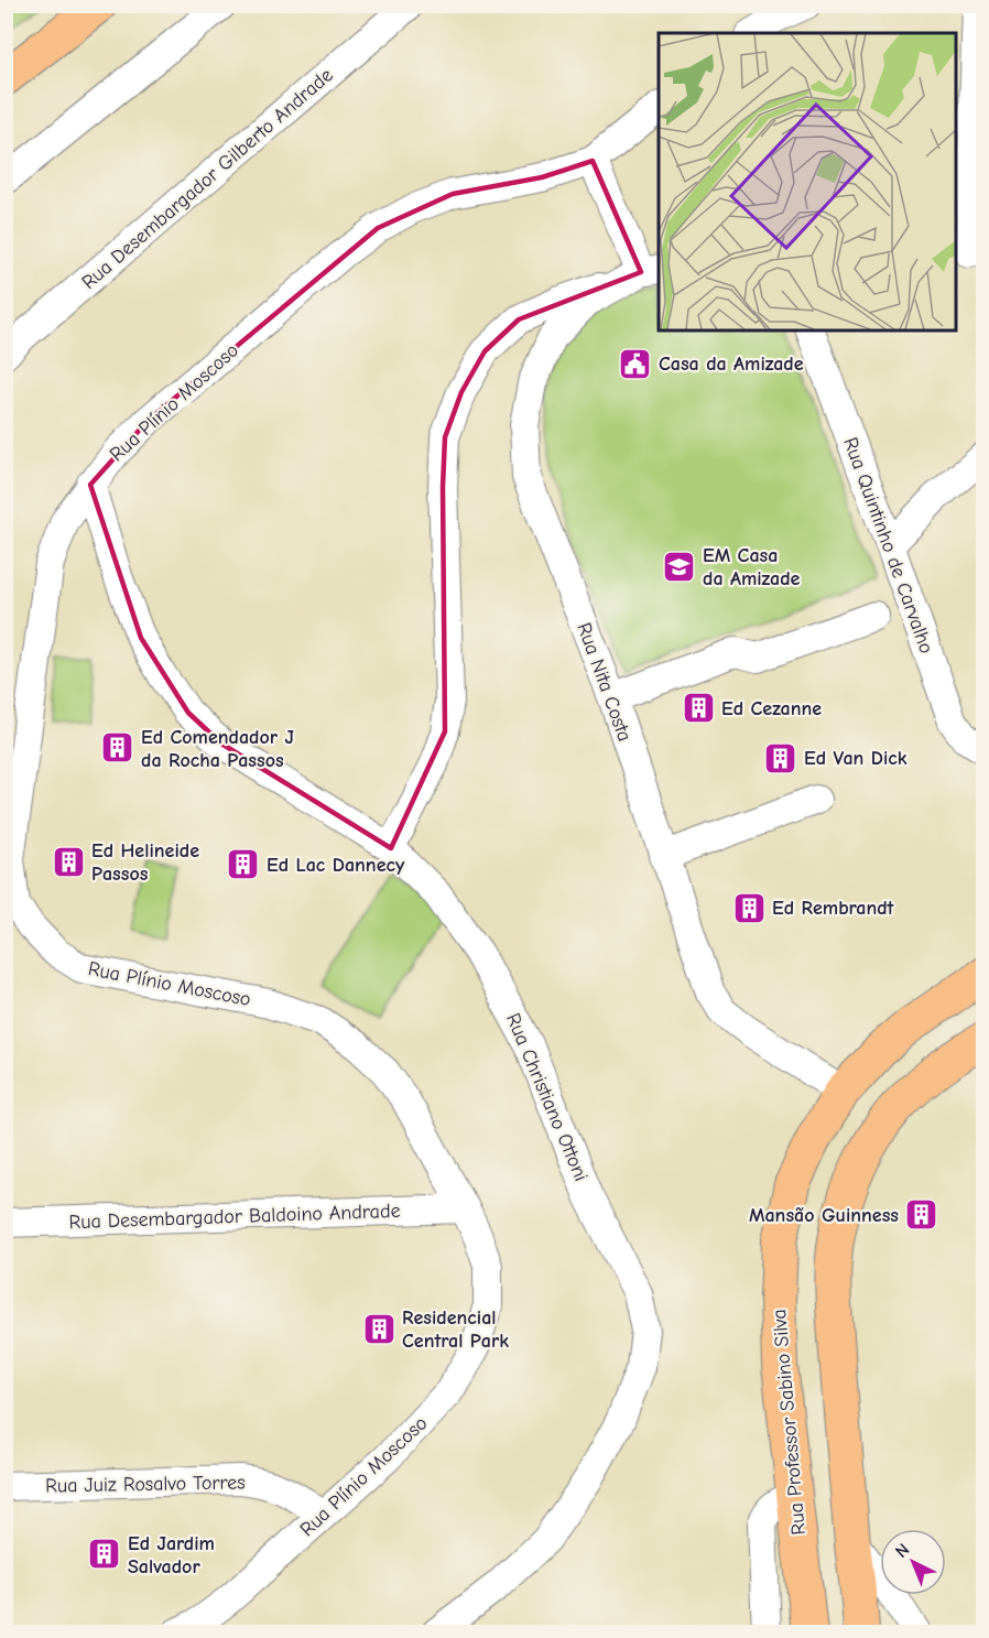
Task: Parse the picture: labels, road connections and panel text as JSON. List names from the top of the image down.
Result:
{
  "streets": {
    "main road": ["Rua Professor Sabino Silva"],
    "street": [
      "Rua Desembargador Gilberto Andrade",
      "Rua Plínio Moscoso",
      "Rua Quintinho de Carvalho",
      "Rua Nita Costa",
      "Rua Christiano Ottoni",
      "Rua Desembargador Baldoino Andrade",
      "Rua Juiz Rosalvo Torres"
    ]
  },
  "crossings": [
    ["Rua Plínio Moscoso", "Rua Christiano Ottoni"],
    ["Rua Plínio Moscoso", "Rua Desembargador Baldoino Andrade"],
    ["Rua Plínio Moscoso", "Rua Juiz Rosalvo Torres"],
    ["Rua Nita Costa", "Rua Professor Sabino Silva"]
  ],
  "places": {
    "public building": ["Casa da Amizade"],
    "school or university": ["EM Casa da Amizade"],
    "building": [
      "Ed Cezanne",
      "Ed Comendador J da Rocha Passos",
      "Ed Van Dick",
      "Ed Helineide Passos",
      "Ed Lac Dannecy",
      "Ed Rembrandt",
      "Mansão Guinness",
      "Residencial Central Park",
      "Ed Jardim Salvador"
    ]
  },
  "north": "top left"
}
